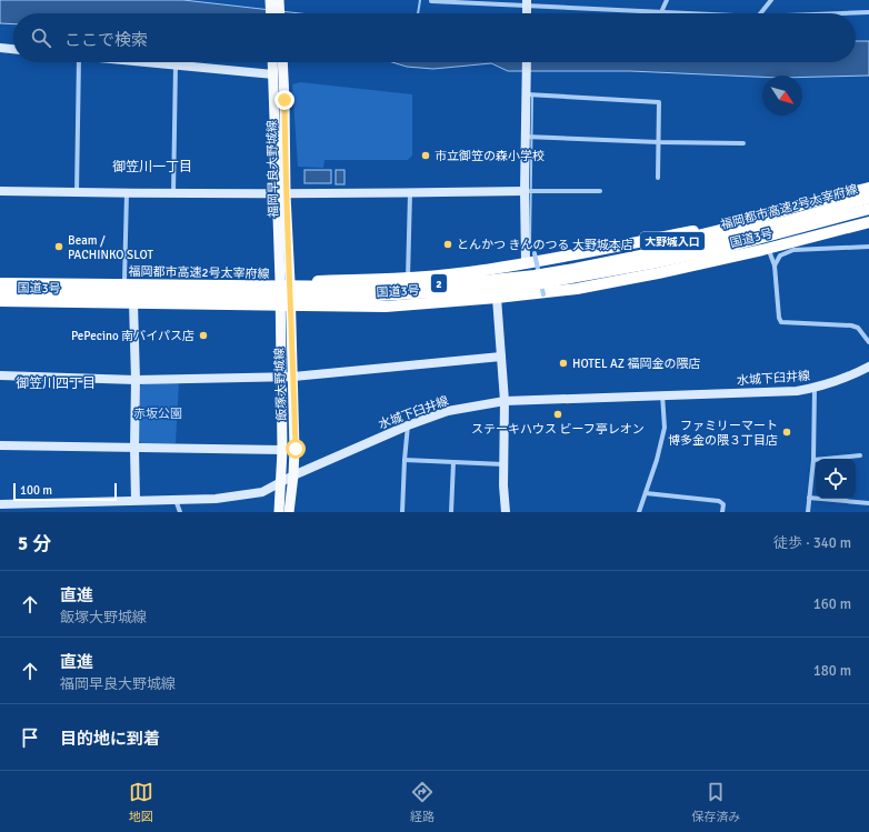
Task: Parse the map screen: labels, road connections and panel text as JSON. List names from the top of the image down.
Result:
{
  "streets": {
    "highway": [
      "福岡都市高速2号太宰府線",
      "国道3号",
      "大野城入口",
      "2"
    ],
    "main road": ["福岡早良大野城線", "飯塚大野城線"],
    "street": ["水城下臼井線"]
  },
  "crossings": [
    ["福岡早良大野城線", "国道3号"],
    ["福岡早良大野城線", "飯塚大野城線"],
    ["国道3号", "大野城入口"],
    ["国道3号", "飯塚大野城線"],
    ["水城下臼井線", "飯塚大野城線"]
  ],
  "districts": ["御笠川一丁目", "御笠川四丁目"],
  "parks": ["赤坂公園"],
  "places": [
    "市立御笠の森小学校",
    "とんかつ きんのつる 大野城本店",
    "Beam / PACHINKO SLOT",
    "PePecino 南バイパス店",
    "HOTEL AZ 福岡金の隈店",
    "ステーキハウス ビーフ亭レオン",
    "ファミリーマート 博多金の隈３丁目店"
  ],
  "scale_bar": "100 m",
  "north": "bottom right",
  "page": {
    "search": "ここで検索",
    "scale": "100 m",
    "heading": ["5 分", "徒歩 · 340 m"],
    "list": [
      ["直進", "飯塚大野城線", "160 m"],
      ["直進", "福岡早良大野城線", "180 m"],
      "目的地に到着"
    ],
    "nav": ["地図", "経路", "保存済み"]
  }
}
